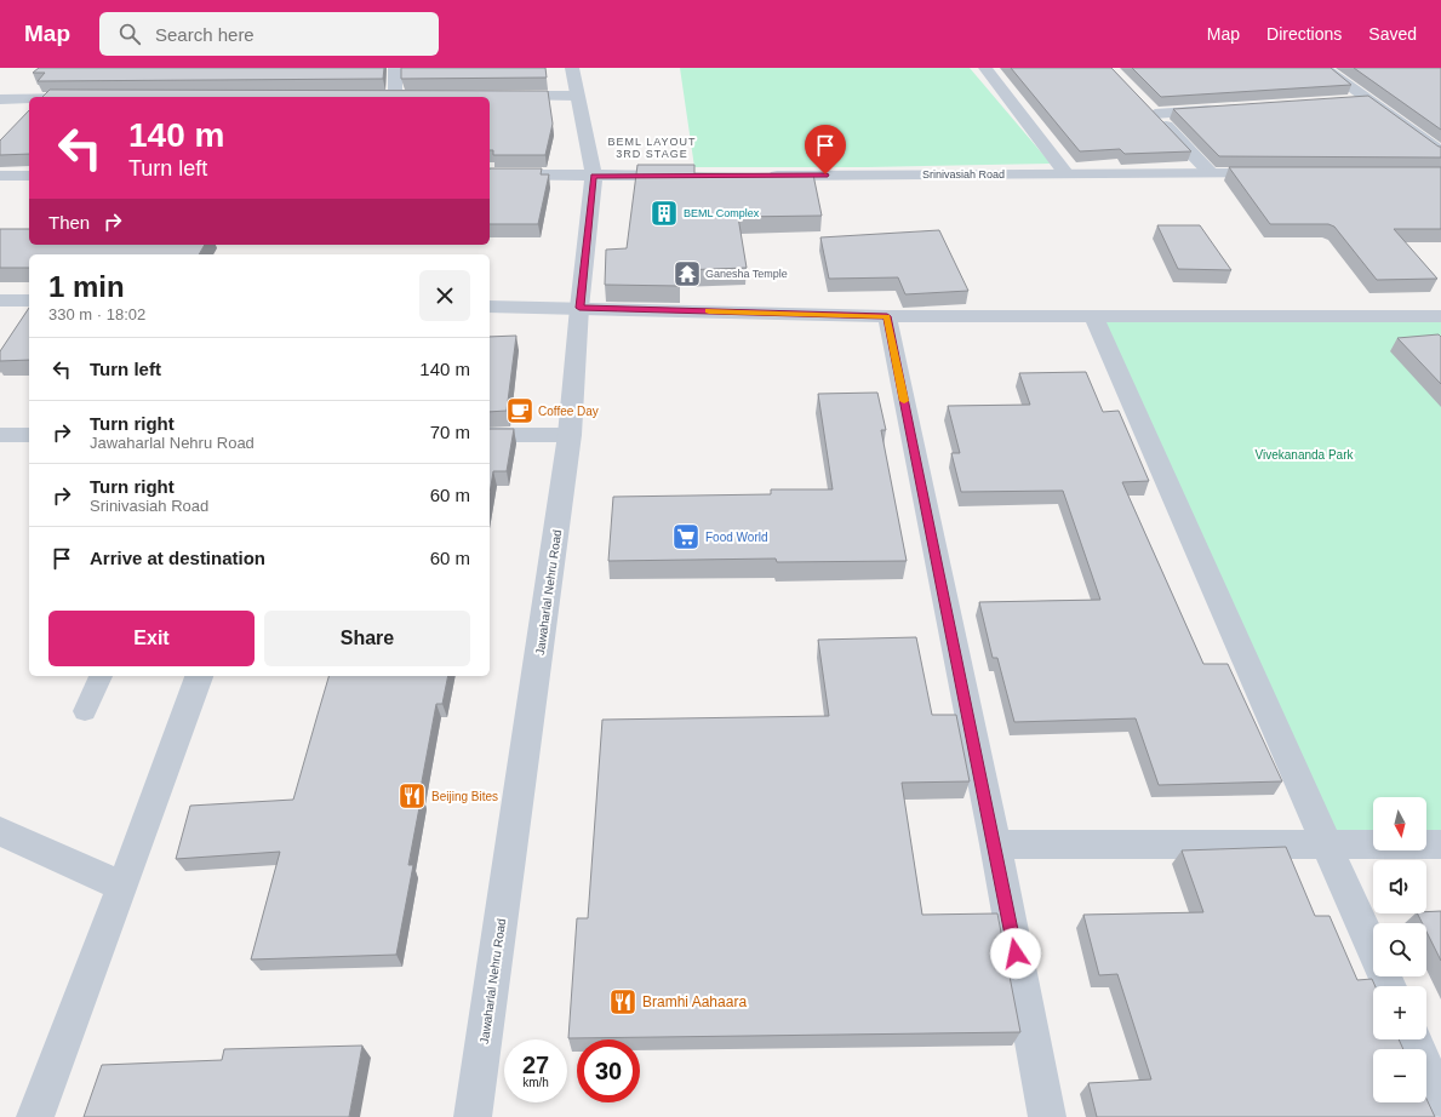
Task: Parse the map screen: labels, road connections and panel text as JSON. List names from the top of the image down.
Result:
{
  "streets": {
    "street": ["Srinivasiah Road", "Jawaharlal Nehru Road"]
  },
  "districts": ["BEML LAYOUT 3RD STAGE"],
  "parks": ["Vivekananda Park"],
  "places": {
    "building": ["BEML Complex"],
    "temple": ["Ganesha Temple"],
    "cafe": ["Coffee Day"],
    "supermarket": ["Food World"],
    "restaurant": ["Beijing Bites", "Bramhi Aahaara"]
  },
  "north": "bottom",
  "page": {
    "header": "Map",
    "search": "Search here",
    "nav": ["Map", "Directions", "Saved"],
    "turn": ["140 m", "Turn left"],
    "then": "Then",
    "heading": ["1 min", "330 m · 18:02"],
    "list": [
      {
        "name": "Turn left",
        "value": "140 m"
      },
      {
        "name": "Turn right",
        "note": "Jawaharlal Nehru Road",
        "value": "70 m"
      },
      {
        "name": "Turn right",
        "note": "Srinivasiah Road",
        "value": "60 m"
      },
      {
        "name": "Arrive at destination",
        "value": "60 m"
      }
    ],
    "buttons": ["Exit", "Share"],
    "map_buttons": ["+", "−"],
    "speed": "27 km/h",
    "limit": "30"
  }
}
